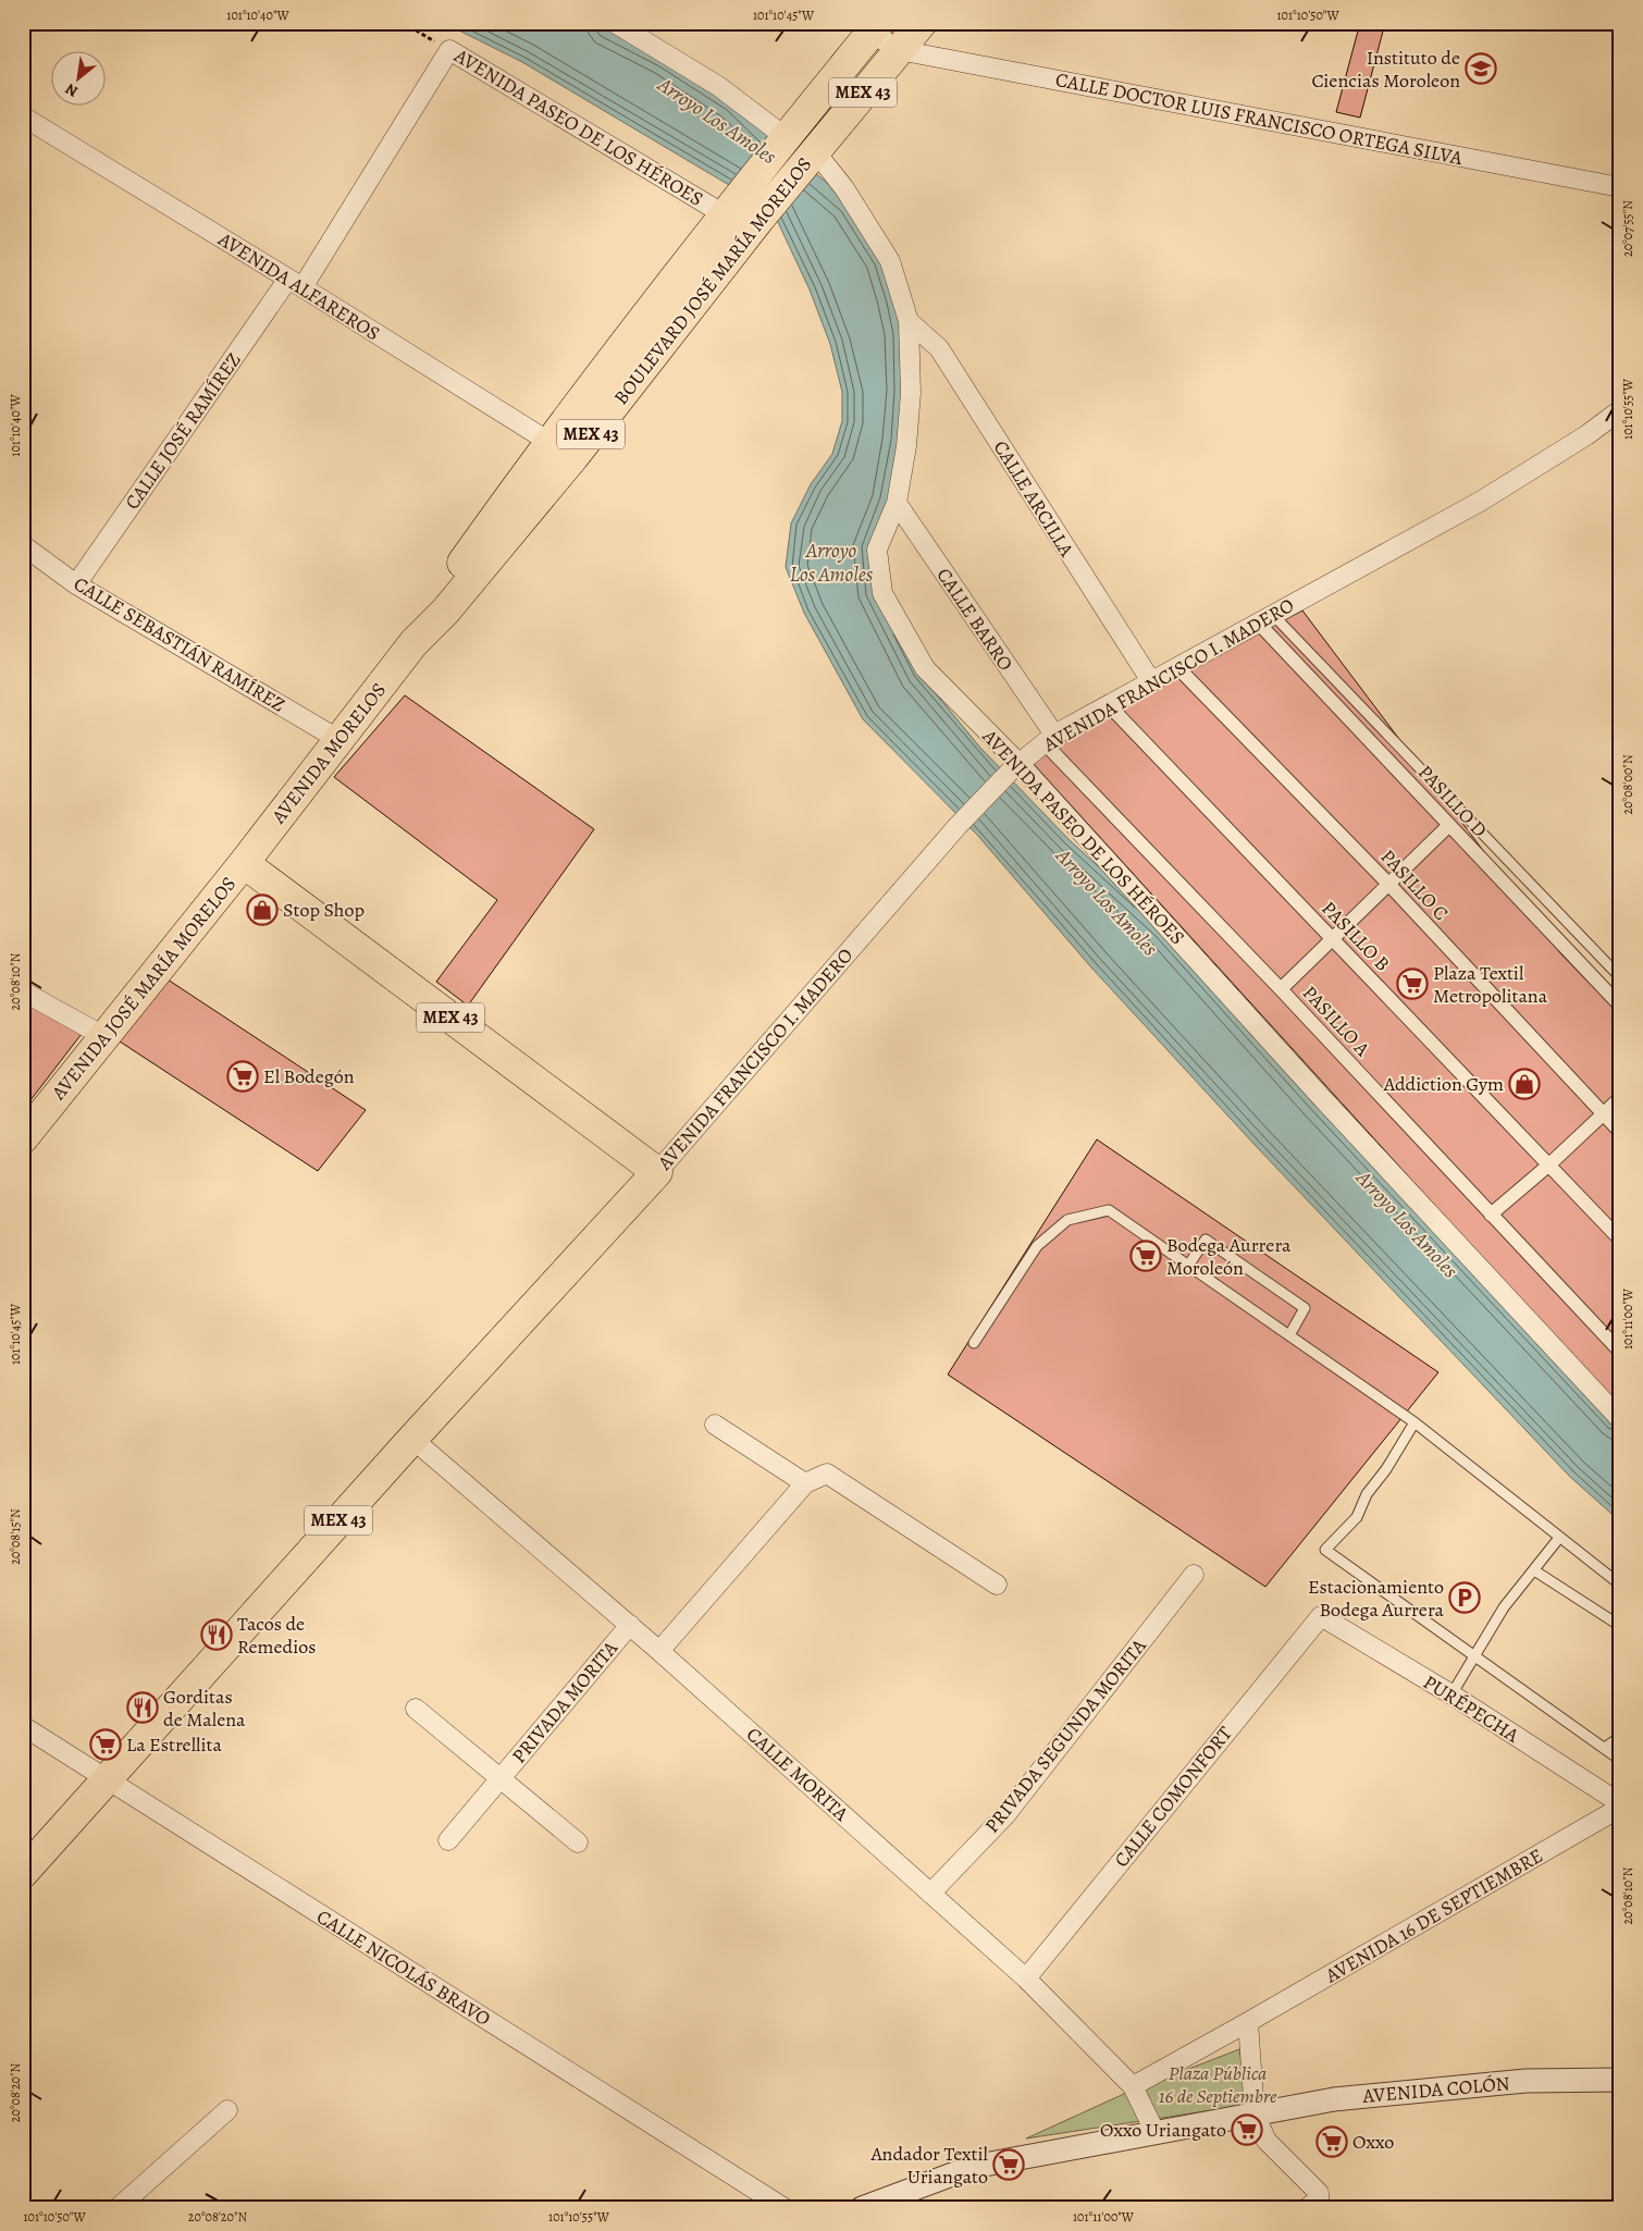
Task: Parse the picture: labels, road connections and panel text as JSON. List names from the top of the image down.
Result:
{
  "streets": {
    "main road": [
      "MEX 43",
      "BOULEVARD JOSÉ MARÍA MORELOS",
      "AVENIDA FRANCISCO I. MADERO",
      "AVENIDA MORELOS",
      "AVENIDA JOSÉ MARÍA MORELOS"
    ],
    "street": [
      "CALLE DOCTOR LUIS FRANCISCO ORTEGA SILVA",
      "AVENIDA PASEO DE LOS HÉROES",
      "AVENIDA ALFAREROS",
      "CALLE JOSÉ RAMÍREZ",
      "CALLE ARCILLA",
      "CALLE BARRO",
      "CALLE SEBASTIÁN RAMÍREZ",
      "PASILLO D",
      "PASILLO C",
      "PASILLO B",
      "PASILLO A",
      "PRIVADA MORITA",
      "PURÉPECHA",
      "PRIVADA SEGUNDA MORITA",
      "CALLE MORITA",
      "CALLE COMONFORT",
      "AVENIDA 16 DE SEPTIEMBRE",
      "CALLE NICOLÁS BRAVO",
      "AVENIDA COLÓN"
    ]
  },
  "crossings": [
    ["MEX 43", "AVENIDA FRANCISCO I. MADERO"],
    ["MEX 43", "AVENIDA MORELOS"],
    ["MEX 43", "AVENIDA JOSÉ MARÍA MORELOS"],
    ["CALLE DOCTOR LUIS FRANCISCO ORTEGA SILVA", "BOULEVARD JOSÉ MARÍA MORELOS"],
    ["AVENIDA PASEO DE LOS HÉROES", "BOULEVARD JOSÉ MARÍA MORELOS"],
    ["AVENIDA PASEO DE LOS HÉROES", "CALLE JOSÉ RAMÍREZ"],
    ["AVENIDA PASEO DE LOS HÉROES", "CALLE ARCILLA"],
    ["AVENIDA PASEO DE LOS HÉROES", "CALLE BARRO"],
    ["AVENIDA PASEO DE LOS HÉROES", "AVENIDA FRANCISCO I. MADERO"],
    ["BOULEVARD JOSÉ MARÍA MORELOS", "AVENIDA ALFAREROS"],
    ["BOULEVARD JOSÉ MARÍA MORELOS", "AVENIDA MORELOS"],
    ["AVENIDA ALFAREROS", "CALLE JOSÉ RAMÍREZ"],
    ["CALLE JOSÉ RAMÍREZ", "CALLE SEBASTIÁN RAMÍREZ"],
    ["CALLE ARCILLA", "AVENIDA FRANCISCO I. MADERO"],
    ["CALLE BARRO", "AVENIDA FRANCISCO I. MADERO"],
    ["CALLE BARRO", "PASILLO A"],
    ["CALLE SEBASTIÁN RAMÍREZ", "AVENIDA MORELOS"],
    ["AVENIDA FRANCISCO I. MADERO", "PASILLO D"],
    ["AVENIDA FRANCISCO I. MADERO", "PASILLO C"],
    ["AVENIDA FRANCISCO I. MADERO", "PASILLO B"],
    ["AVENIDA FRANCISCO I. MADERO", "PASILLO A"],
    ["AVENIDA FRANCISCO I. MADERO", "CALLE MORITA"],
    ["AVENIDA FRANCISCO I. MADERO", "CALLE NICOLÁS BRAVO"],
    ["AVENIDA MORELOS", "AVENIDA JOSÉ MARÍA MORELOS"],
    ["PRIVADA MORITA", "CALLE MORITA"],
    ["PURÉPECHA", "CALLE COMONFORT"],
    ["PRIVADA SEGUNDA MORITA", "CALLE MORITA"],
    ["CALLE MORITA", "CALLE COMONFORT"],
    ["CALLE MORITA", "AVENIDA 16 DE SEPTIEMBRE"]
  ],
  "water": ["Arroyo Los Amoles"],
  "parks": ["Plaza Pública 16 de Septiembre"],
  "places": {
    "school or university": ["Instituto de Ciencias Moroleon"],
    "shop": ["Stop Shop", "Addiction Gym"],
    "supermarket": [
      "Plaza Textil Metropolitana",
      "El Bodegón",
      "Bodega Aurrera Moroleón",
      "La Estrellita",
      "Oxxo Uriangato",
      "Oxxo",
      "Andador Textil Uriangato"
    ],
    "parking": ["Estacionamiento Bodega Aurrera"],
    "restaurant": ["Tacos de Remedios", "Gorditas de Malena"]
  },
  "north": "bottom left",
  "coordinates": [
    "101°10'40\"W",
    "101°10'45\"W",
    "101°10'50\"W",
    "20°07'55\"N",
    "101°10'55\"W",
    "20°08'00\"N",
    "20°08'10\"N",
    "101°11'00\"W",
    "20°08'15\"N",
    "20°08'20\"N"
  ]
}
